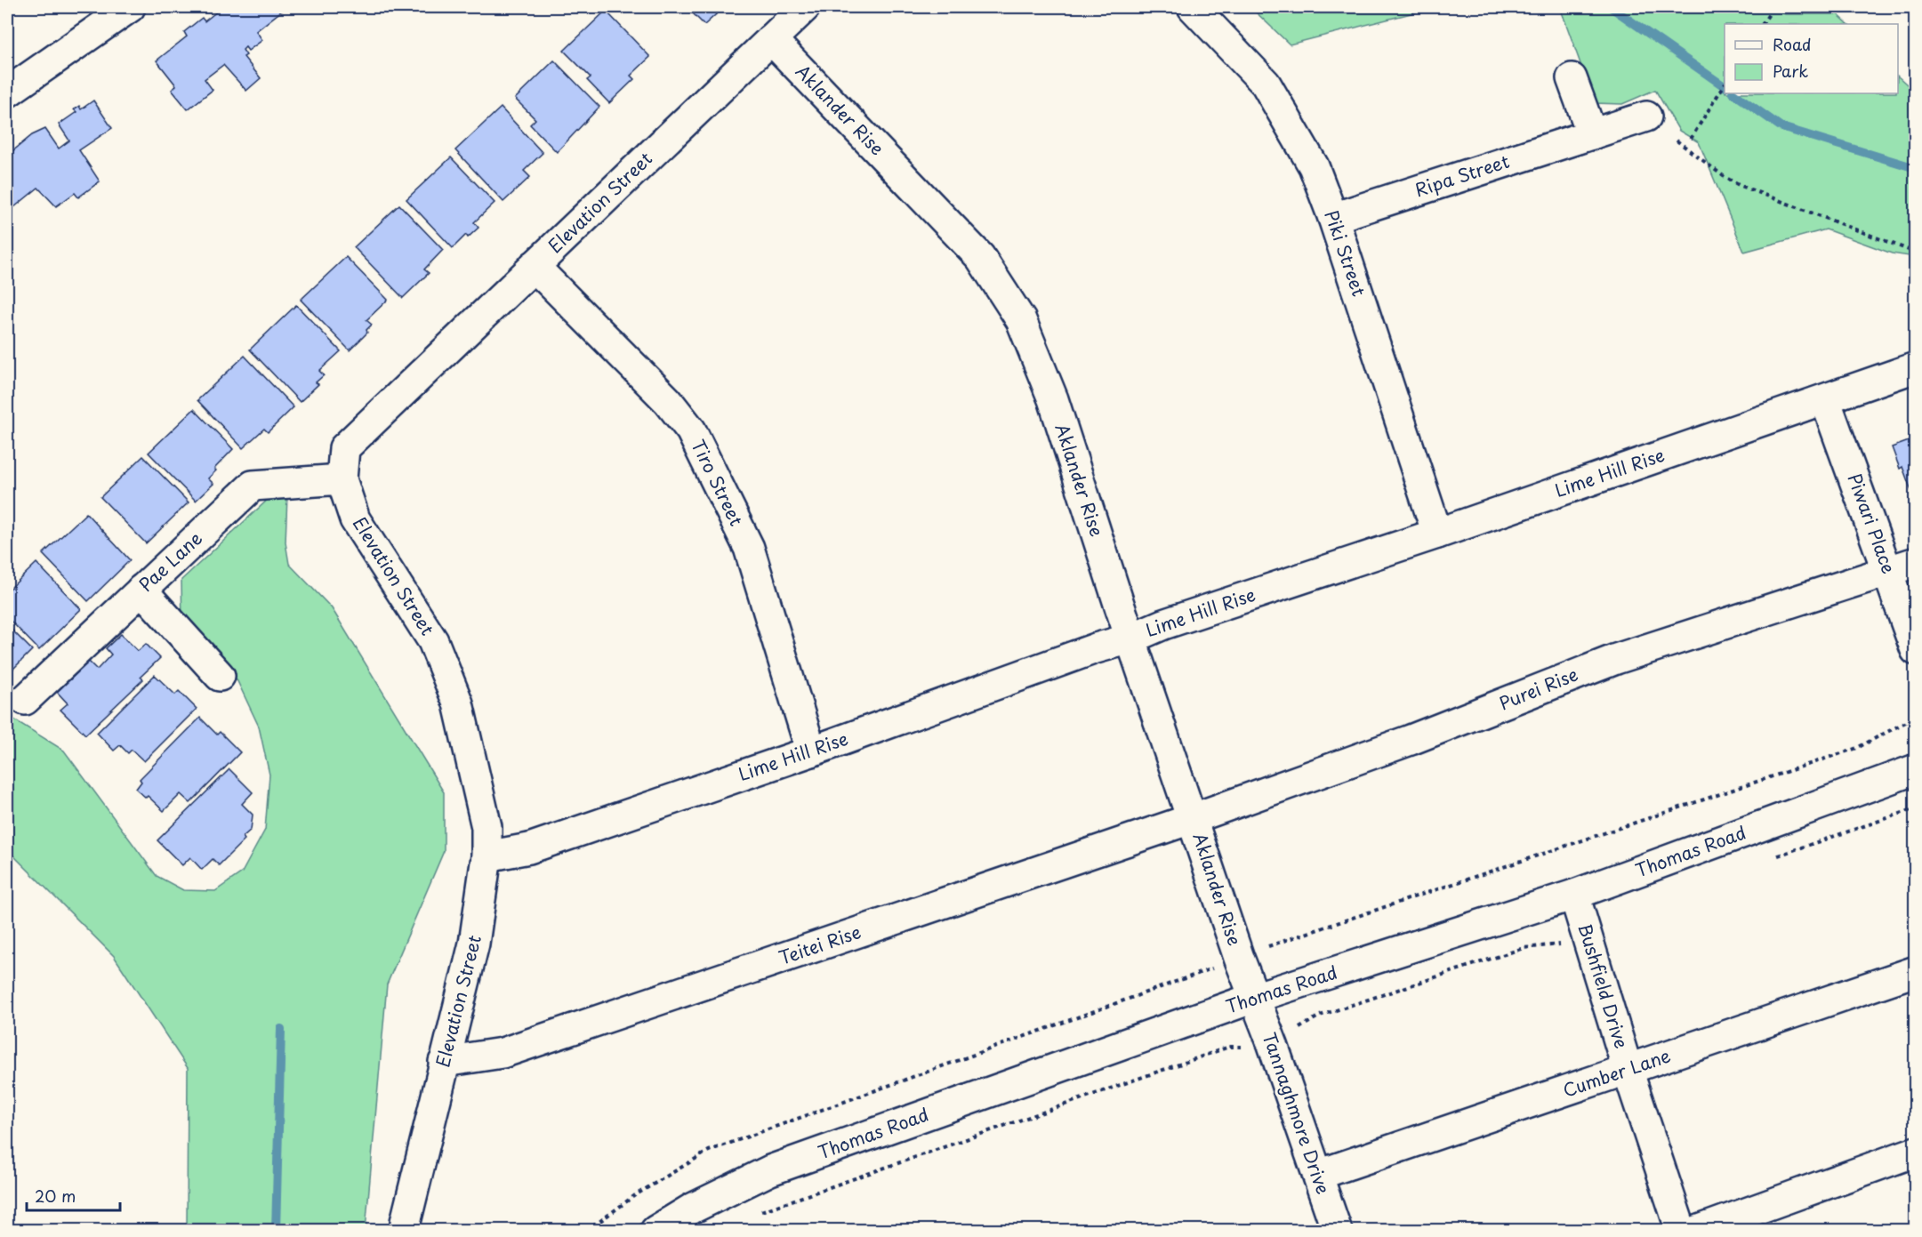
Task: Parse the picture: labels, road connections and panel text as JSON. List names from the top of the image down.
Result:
{
  "streets": {
    "street": [
      "Aklander Rise",
      "Ripa Street",
      "Elevation Street",
      "Piki Street",
      "Lime Hill Rise",
      "Tiro Street",
      "Piwari Place",
      "Pae Lane",
      "Purei Rise",
      "Thomas Road",
      "Teitei Rise",
      "Bushfield Drive",
      "Cumber Lane",
      "Tannaghmore Drive"
    ]
  },
  "crossings": [
    ["Aklander Rise", "Elevation Street"],
    ["Aklander Rise", "Lime Hill Rise"],
    ["Aklander Rise", "Purei Rise"],
    ["Aklander Rise", "Thomas Road"],
    ["Aklander Rise", "Teitei Rise"],
    ["Aklander Rise", "Tannaghmore Drive"],
    ["Ripa Street", "Piki Street"],
    ["Elevation Street", "Lime Hill Rise"],
    ["Elevation Street", "Tiro Street"],
    ["Elevation Street", "Pae Lane"],
    ["Elevation Street", "Teitei Rise"],
    ["Piki Street", "Lime Hill Rise"],
    ["Lime Hill Rise", "Tiro Street"],
    ["Lime Hill Rise", "Piwari Place"],
    ["Piwari Place", "Purei Rise"],
    ["Purei Rise", "Teitei Rise"],
    ["Thomas Road", "Bushfield Drive"],
    ["Thomas Road", "Tannaghmore Drive"],
    ["Bushfield Drive", "Cumber Lane"],
    ["Cumber Lane", "Tannaghmore Drive"]
  ],
  "legend": ["Road", "Park"],
  "scale_bar": "20 m"
}
